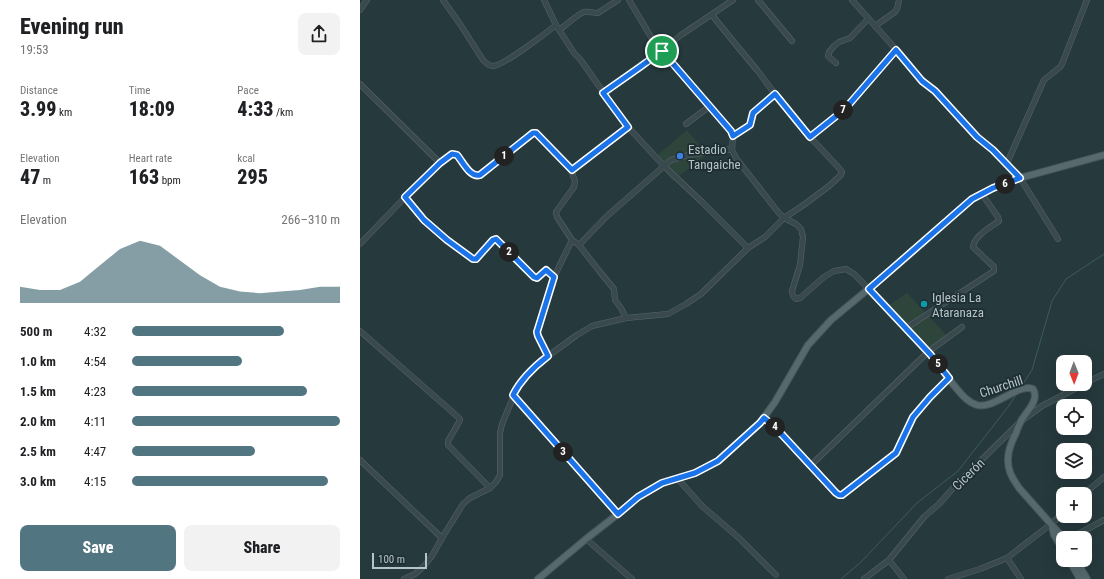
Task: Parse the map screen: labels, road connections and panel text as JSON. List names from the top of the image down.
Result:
{
  "streets": {
    "main road": ["Churchill"],
    "street": ["Cicerón"]
  },
  "crossings": [
    ["Churchill", "Cicerón"]
  ],
  "places": ["Estadio Tangaiche", "Iglesia La Ataranaza"],
  "scale_bar": "100 m",
  "north": "bottom",
  "page": {
    "heading": ["Evening run", "19:53"],
    "stats": [
      ["Distance", "3.99 km"],
      ["Time", "18:09"],
      ["Pace", "4:33 /km"],
      ["Elevation", "47 m"],
      ["Heart rate", "163 bpm"],
      ["kcal", "295"]
    ],
    "pins": [
      "7",
      "1",
      "6",
      "2",
      "5",
      "4",
      "3"
    ],
    "chart": ["Elevation", "266–310 m"],
    "list": [
      {
        "name": "500 m",
        "note": "4:32"
      },
      {
        "name": "1.0 km",
        "note": "4:54"
      },
      {
        "name": "1.5 km",
        "note": "4:23"
      },
      {
        "name": "2.0 km",
        "note": "4:11"
      },
      {
        "name": "2.5 km",
        "note": "4:47"
      },
      {
        "name": "3.0 km",
        "note": "4:15"
      }
    ],
    "map_buttons": ["+", "−"],
    "buttons": ["Save", "Share"],
    "scale": "100 m"
  }
}
